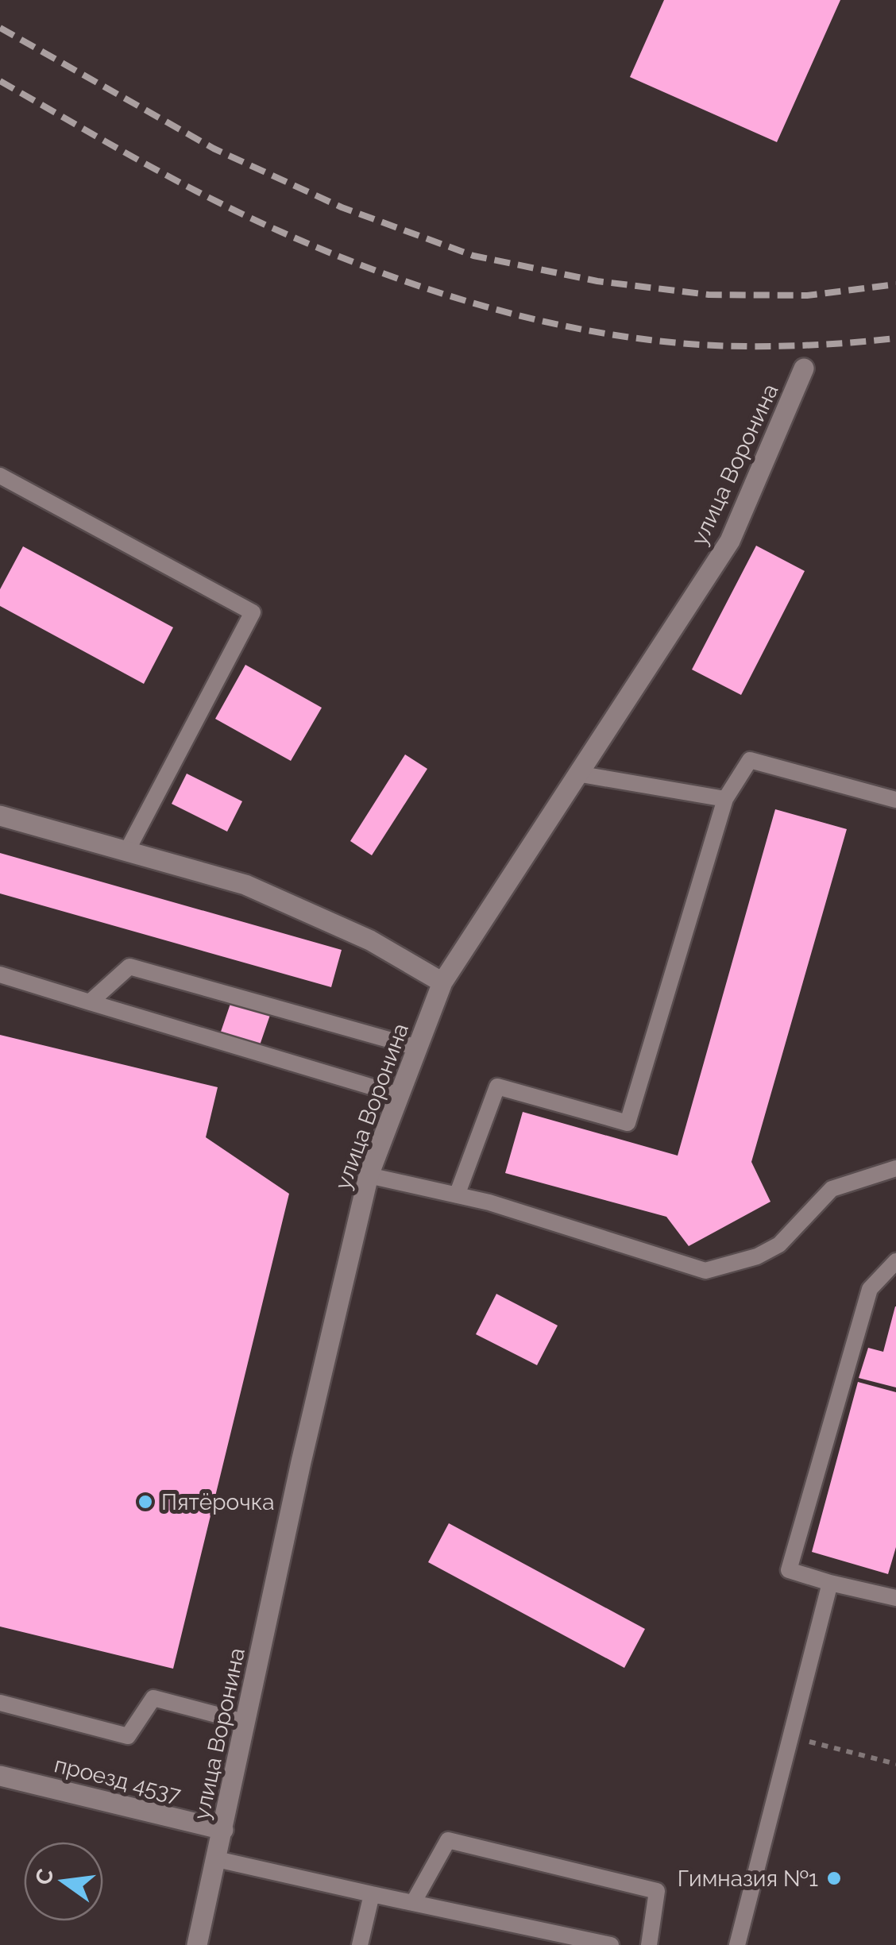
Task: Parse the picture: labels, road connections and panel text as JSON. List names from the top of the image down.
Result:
{
  "streets": {
    "street": ["улица Воронина", "проезд 4537"]
  },
  "crossings": [
    ["улица Воронина", "проезд 4537"]
  ],
  "places": ["Пятёрочка", "Гимназия №1"],
  "north": "left"
}
